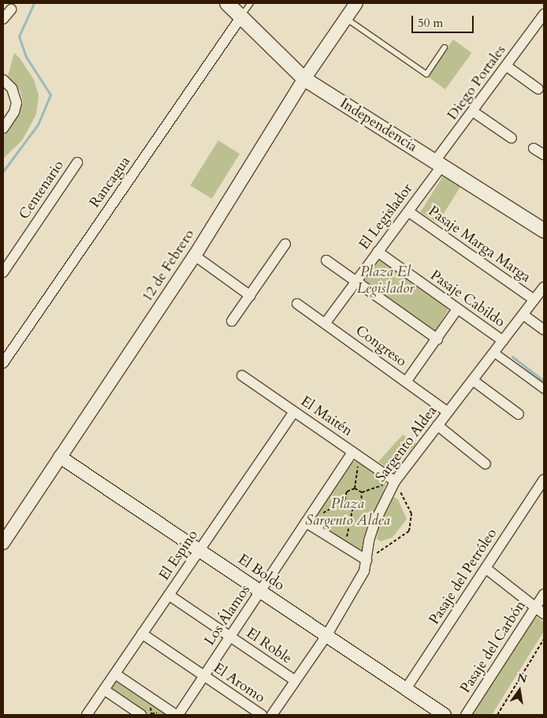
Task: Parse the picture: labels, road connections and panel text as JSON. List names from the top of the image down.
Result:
{
  "streets": {
    "main road": ["Independencia"],
    "street": [
      "Diego Portales",
      "Rancagua",
      "Centenario",
      "El Legislador",
      "Pasaje Marga Marga",
      "12 de Febrero",
      "Pasaje Cabildo",
      "Congreso",
      "El Maitén",
      "Sargento Aldea",
      "El Espino",
      "El Boldo",
      "Pasaje del Petróleo",
      "Los Álamos",
      "El Roble",
      "Pasaje del Carbón",
      "El Aromo"
    ]
  },
  "crossings": [
    ["Diego Portales", "Independencia"],
    ["Diego Portales", "El Legislador"],
    ["Independencia", "Rancagua"],
    ["Independencia", "El Legislador"],
    ["Independencia", "12 de Febrero"],
    ["El Legislador", "Pasaje Marga Marga"],
    ["El Legislador", "Pasaje Cabildo"],
    ["El Legislador", "Congreso"],
    ["Pasaje Marga Marga", "Sargento Aldea"],
    ["12 de Febrero", "El Boldo"],
    ["Pasaje Cabildo", "Sargento Aldea"],
    ["Congreso", "Sargento Aldea"],
    ["El Maitén", "Sargento Aldea"],
    ["El Maitén", "El Espino"],
    ["El Maitén", "Los Álamos"],
    ["Sargento Aldea", "El Boldo"],
    ["Sargento Aldea", "El Roble"],
    ["El Espino", "El Boldo"],
    ["El Espino", "El Roble"],
    ["El Espino", "El Aromo"],
    ["El Boldo", "Pasaje del Petróleo"],
    ["El Boldo", "Los Álamos"],
    ["Los Álamos", "El Roble"],
    ["Los Álamos", "El Aromo"]
  ],
  "parks": ["Plaza El Legislador", "Plaza Sargento Aldea"],
  "scale_bar": "50 m",
  "north": "top"
}
